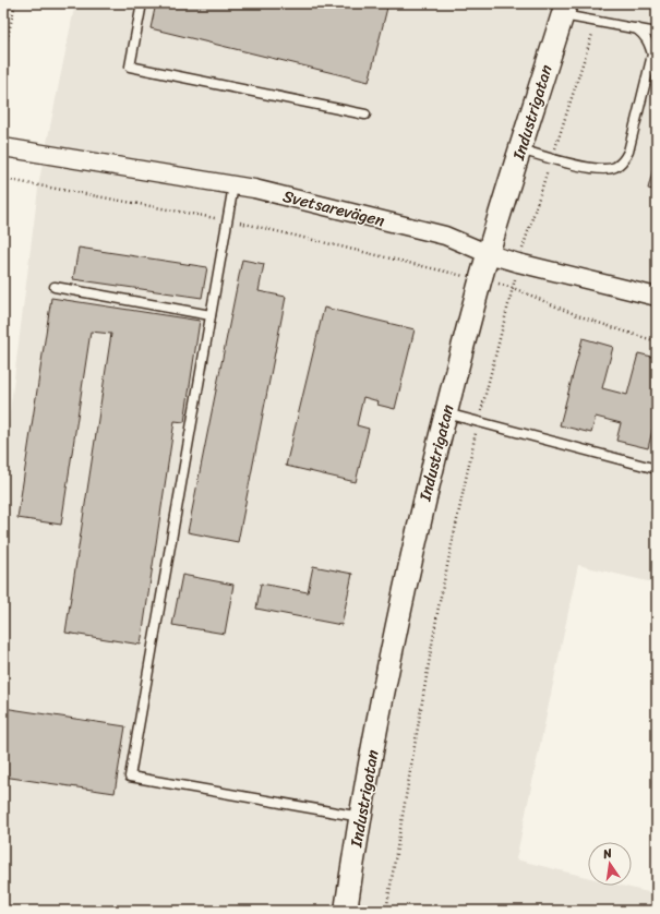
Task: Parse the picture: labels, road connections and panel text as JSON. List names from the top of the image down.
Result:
{
  "streets": {
    "street": ["Industrigatan", "Svetsarevägen"]
  },
  "crossings": [
    ["Industrigatan", "Svetsarevägen"]
  ],
  "north": "top"
}
